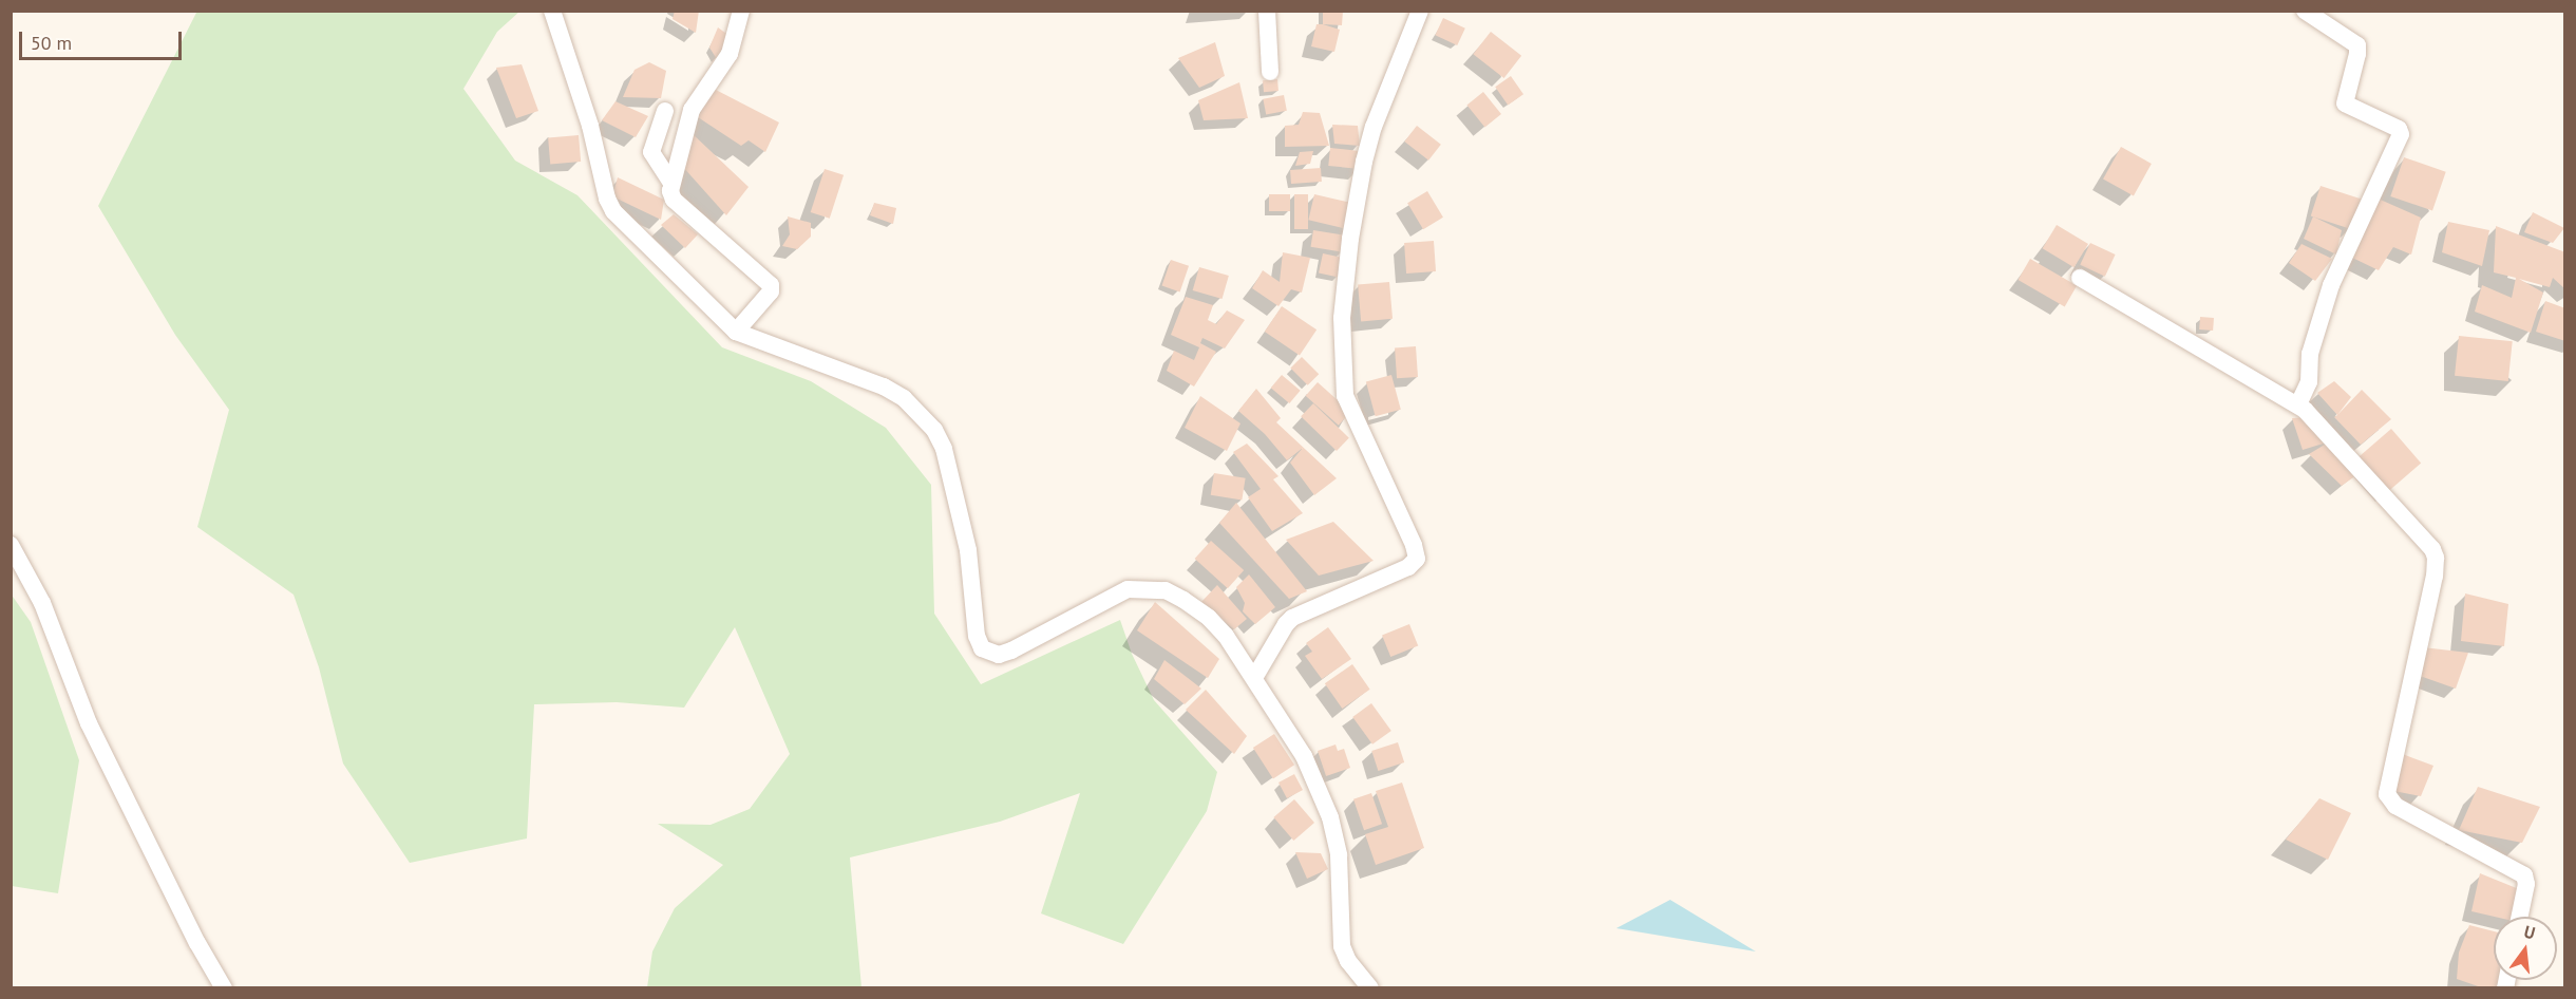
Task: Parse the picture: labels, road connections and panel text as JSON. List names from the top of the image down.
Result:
{
  "scale_bar": "50 m",
  "north": "top"
}
